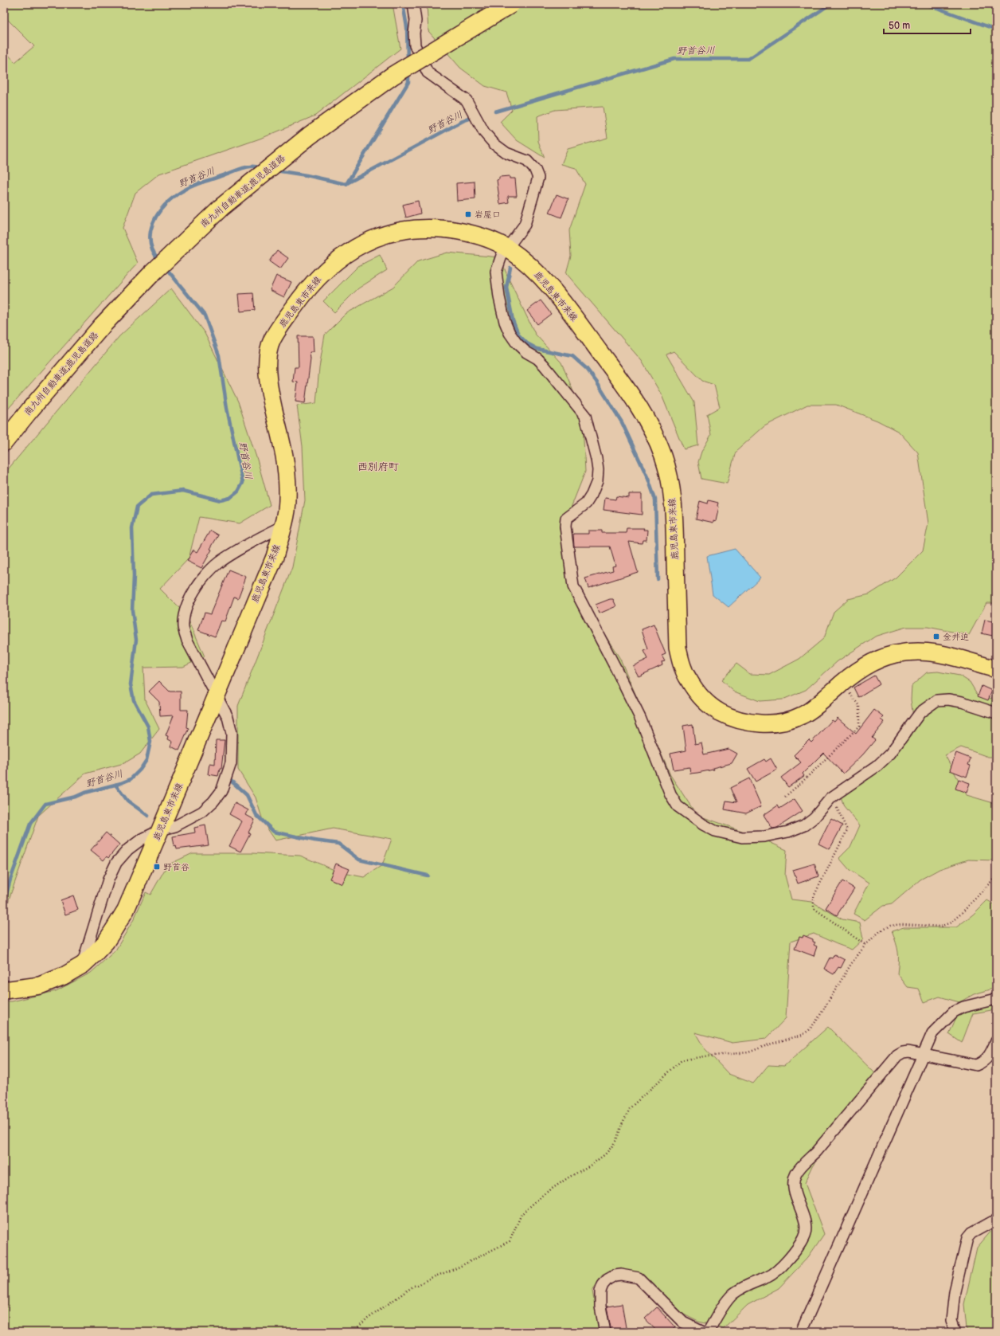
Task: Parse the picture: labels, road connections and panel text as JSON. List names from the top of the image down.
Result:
{
  "streets": {
    "highway": ["南九州自動車道;鹿児島道路"],
    "main road": ["鹿児島東市来線"]
  },
  "districts": ["西別府町"],
  "water": ["野首谷川"],
  "places": {
    "transit": ["岩屋口", "金井迫", "野首谷"]
  },
  "scale_bar": "50 m"
}
